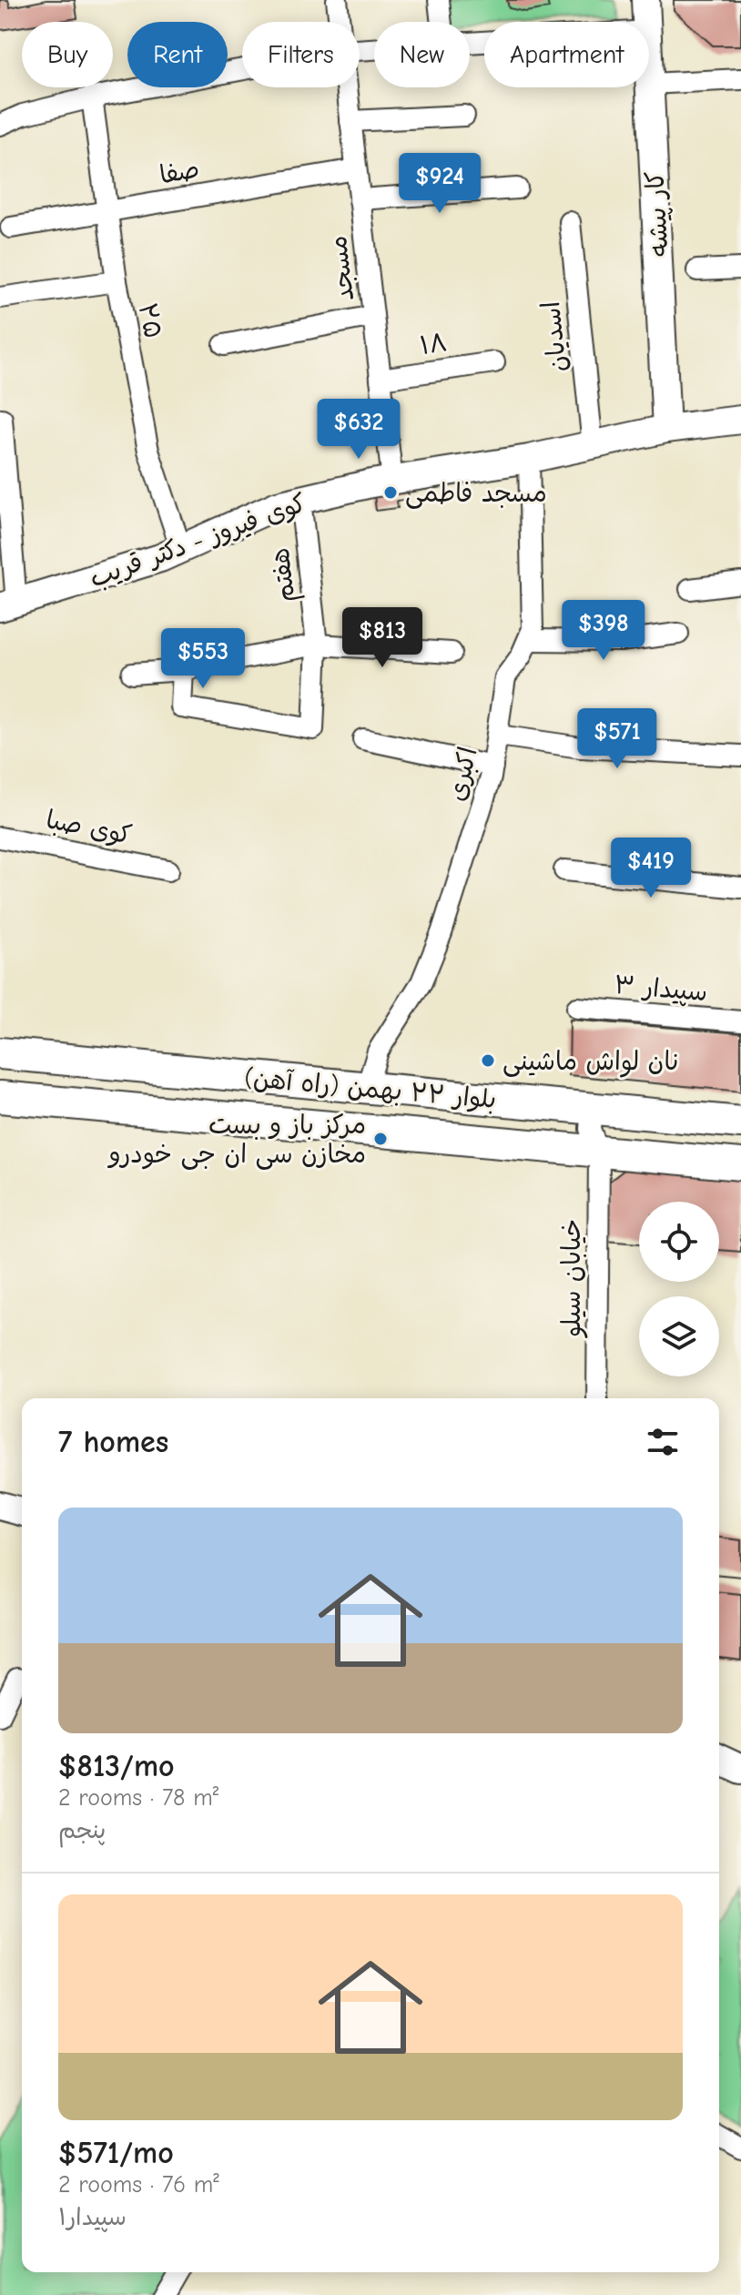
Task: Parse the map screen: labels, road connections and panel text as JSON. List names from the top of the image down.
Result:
{
  "streets": {
    "main road": ["کار پیشه", "کوی فیروز - دکتر قریب", "بلوار ۲۲ بهمن (راه آهن)"],
    "street": [
      "صفا",
      "مسجد",
      "۲۵",
      "اسدیان",
      "۱۸",
      "هفتم",
      "اکبری",
      "کوی صبا",
      "سپیدار ۳",
      "خیابان سیلو"
    ]
  },
  "crossings": [
    ["صفا", "مسجد"],
    ["صفا", "۲۵"],
    ["کار پیشه", "کوی فیروز - دکتر قریب"],
    ["مسجد", "۱۸"],
    ["مسجد", "کوی فیروز - دکتر قریب"],
    ["۲۵", "کوی فیروز - دکتر قریب"],
    ["اسدیان", "کوی فیروز - دکتر قریب"],
    ["کوی فیروز - دکتر قریب", "هفتم"],
    ["کوی فیروز - دکتر قریب", "اکبری"],
    ["اکبری", "بلوار ۲۲ بهمن (راه آهن)"],
    ["بلوار ۲۲ بهمن (راه آهن)", "خیابان سیلو"]
  ],
  "places": ["مسجد فاطمی", "نان لواش ماشینی", "مرکز باز و بست مخازن سی ان جی خودرو"],
  "page": {
    "chip": [
      "Buy",
      "Rent",
      "Filters",
      "New",
      "Apartment"
    ],
    "price": [
      "$924",
      "$632",
      "$398",
      "$813",
      "$553",
      "$571",
      "$419"
    ],
    "heading": "7 homes",
    "list": [
      {
        "name": "$813/mo",
        "note": "2 rooms · 78 m² · پنجم"
      },
      {
        "name": "$571/mo",
        "note": "2 rooms · 76 m² · سپیدار۱"
      }
    ]
  }
}
